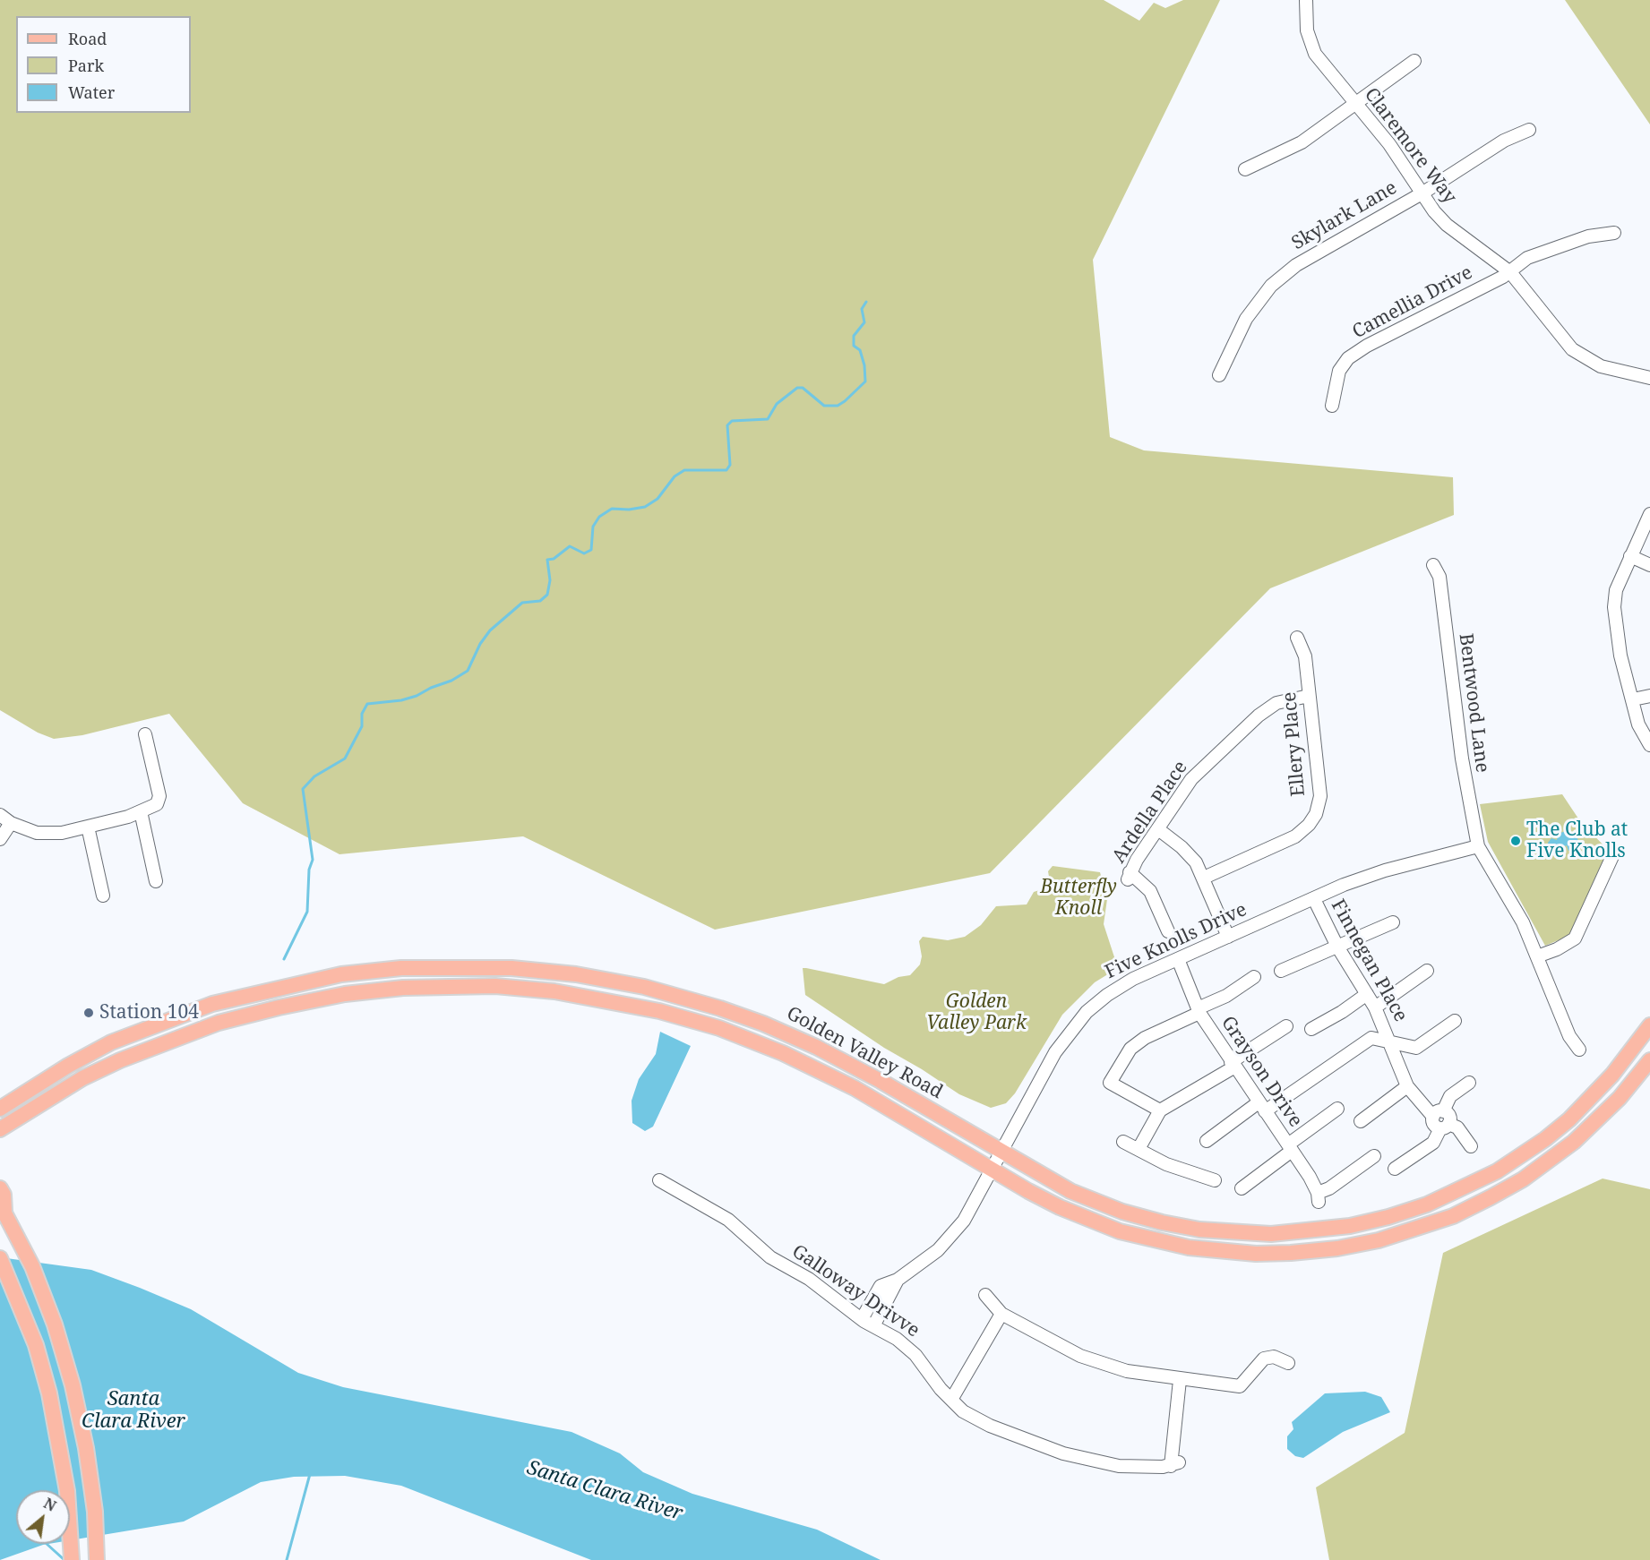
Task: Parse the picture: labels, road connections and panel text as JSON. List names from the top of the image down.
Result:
{
  "streets": {
    "main road": ["Golden Valley Road"],
    "street": [
      "Claremore Way",
      "Skylark Lane",
      "Camellia Drive",
      "Bentwood Lane",
      "Ellery Place",
      "Ardella Place",
      "Five Knolls Drive",
      "Finnegan Place",
      "Grayson Drive",
      "Galloway Drivve"
    ]
  },
  "crossings": [
    ["Claremore Way", "Skylark Lane"],
    ["Claremore Way", "Camellia Drive"],
    ["Bentwood Lane", "Five Knolls Drive"],
    ["Ellery Place", "Ardella Place"],
    ["Five Knolls Drive", "Finnegan Place"],
    ["Five Knolls Drive", "Golden Valley Road"],
    ["Five Knolls Drive", "Grayson Drive"],
    ["Five Knolls Drive", "Galloway Drivve"]
  ],
  "water": ["Santa Clara River"],
  "parks": ["Butterfly Knoll", "Golden Valley Park"],
  "places": ["The Club at Five Knolls", "Station 104"],
  "legend": ["Road", "Park", "Water"],
  "north": "top right"
}
